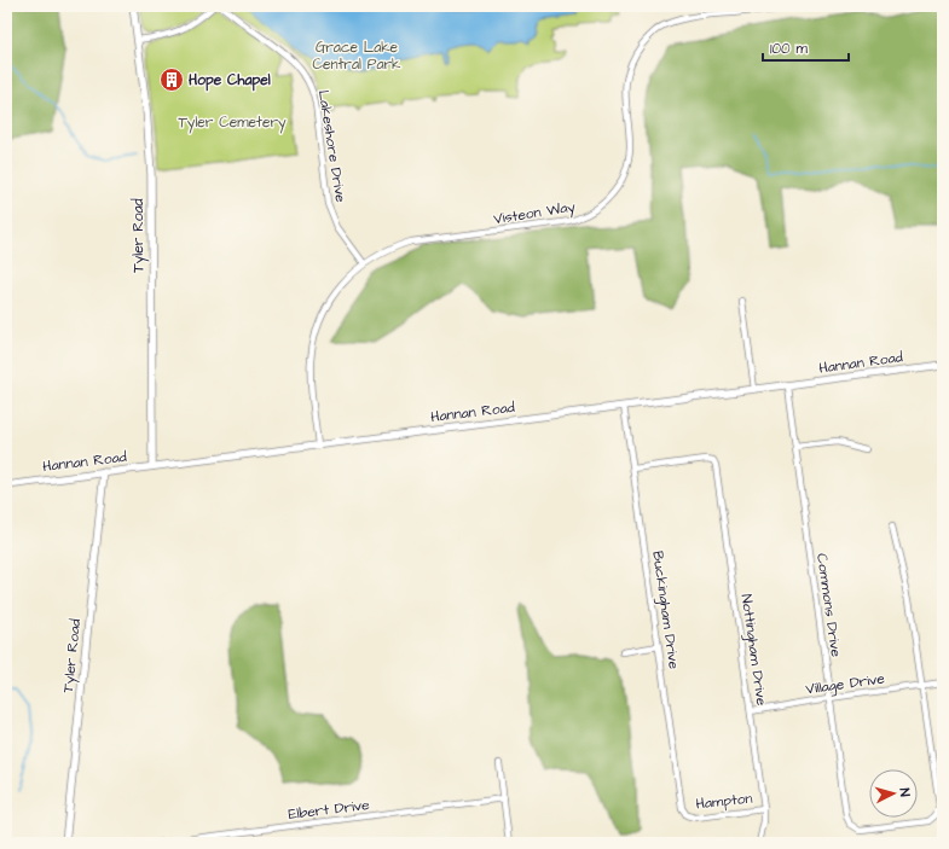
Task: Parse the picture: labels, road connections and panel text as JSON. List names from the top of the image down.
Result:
{
  "streets": {
    "street": [
      "Lakeshore Drive",
      "Visteon Way",
      "Tyler Road",
      "Hannan Road",
      "Commons Drive",
      "Buckingham Drive",
      "Nottingham Drive",
      "Village Drive",
      "Hampton",
      "Elbert Drive"
    ]
  },
  "crossings": [
    ["Lakeshore Drive", "Visteon Way"],
    ["Visteon Way", "Hannan Road"],
    ["Tyler Road", "Hannan Road"],
    ["Hannan Road", "Commons Drive"],
    ["Hannan Road", "Buckingham Drive"],
    ["Commons Drive", "Village Drive"],
    ["Buckingham Drive", "Nottingham Drive"],
    ["Buckingham Drive", "Hampton"],
    ["Nottingham Drive", "Village Drive"],
    ["Nottingham Drive", "Hampton"]
  ],
  "parks": ["Grace Lake Central Park", "Tyler Cemetery"],
  "places": {
    "building": ["Hope Chapel"]
  },
  "scale_bar": "100 m",
  "north": "right"
}
